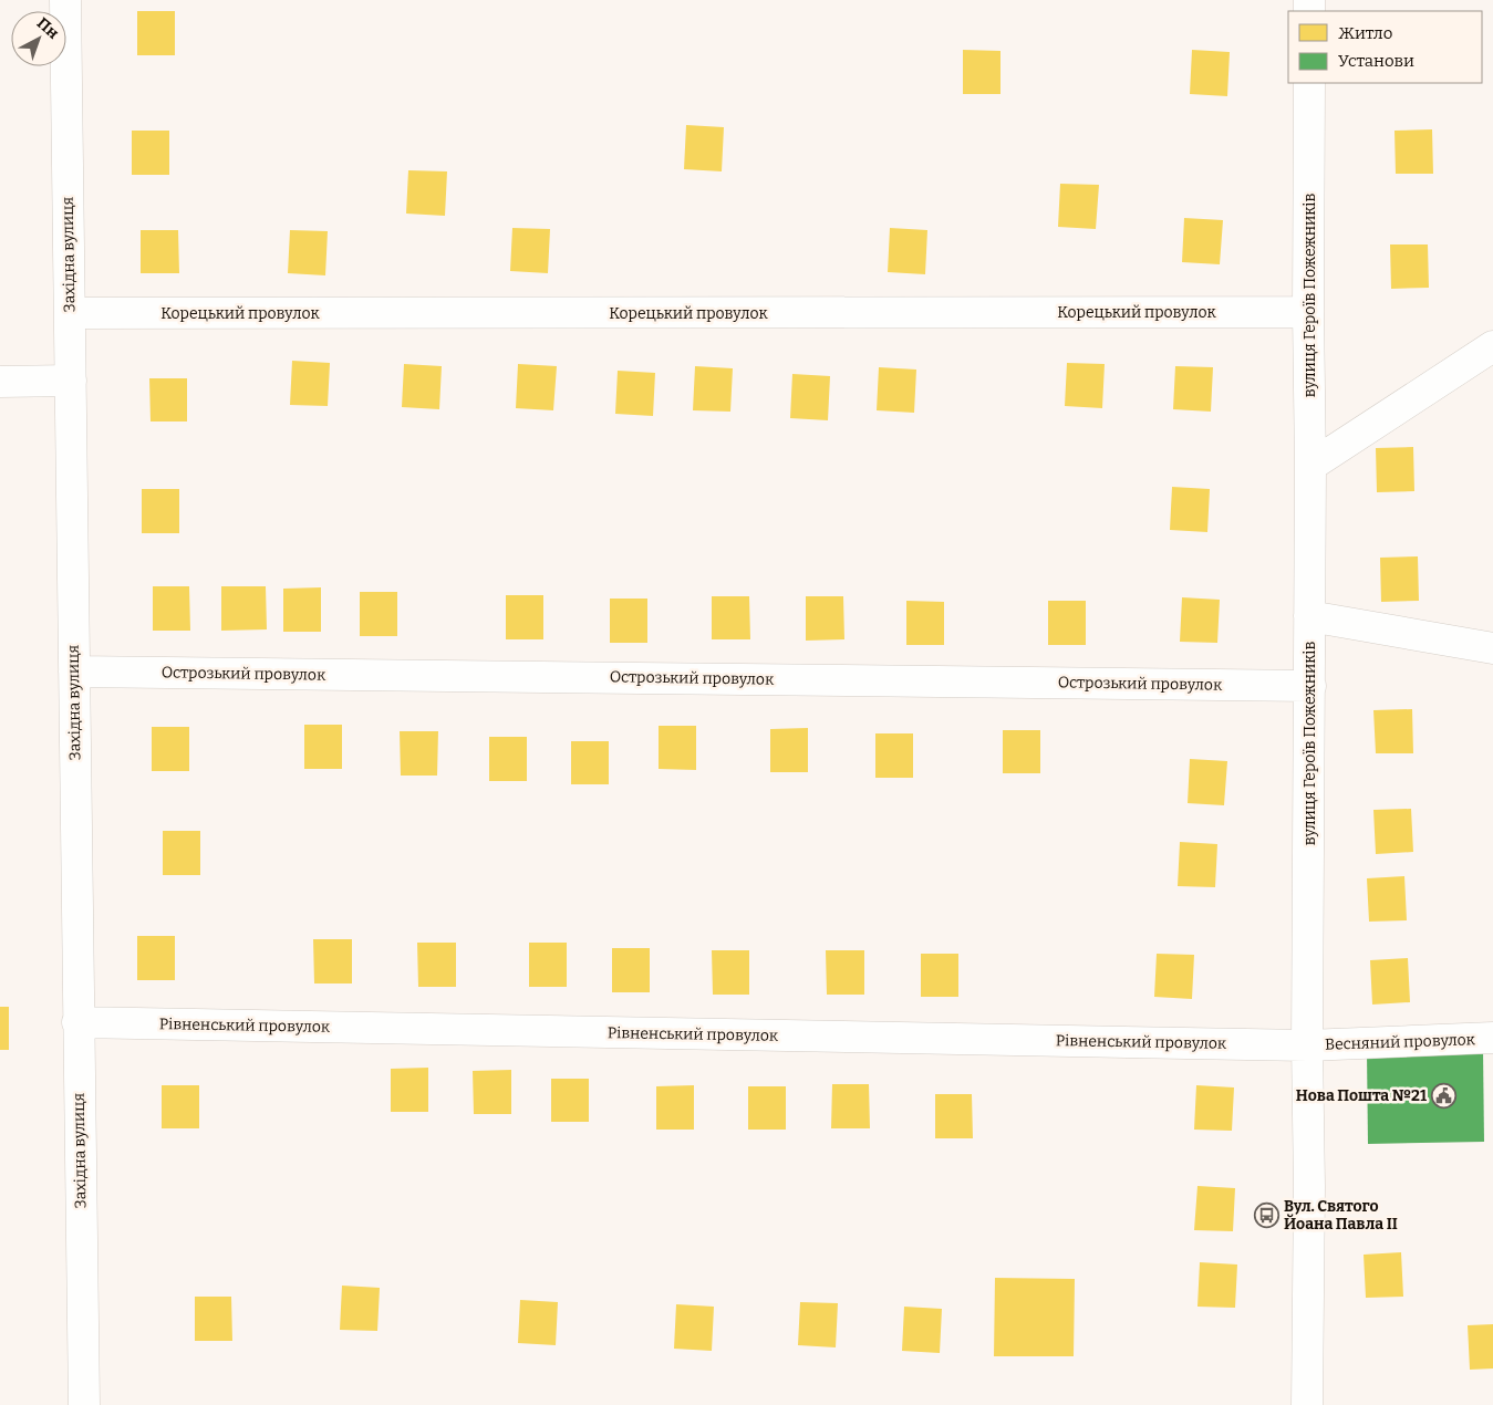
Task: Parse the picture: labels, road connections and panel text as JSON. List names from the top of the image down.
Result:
{
  "streets": {
    "street": [
      "Західна вулиця",
      "вулиця Героїв Пожежників",
      "Корецький провулок",
      "Острозький провулок",
      "Рівненський провулок",
      "Весняний провулок"
    ]
  },
  "crossings": [
    ["Західна вулиця", "Корецький провулок"],
    ["Західна вулиця", "Острозький провулок"],
    ["Західна вулиця", "Рівненський провулок"],
    ["вулиця Героїв Пожежників", "Корецький провулок"],
    ["вулиця Героїв Пожежників", "Острозький провулок"],
    ["вулиця Героїв Пожежників", "Рівненський провулок"],
    ["вулиця Героїв Пожежників", "Весняний провулок"],
    ["Рівненський провулок", "Весняний провулок"]
  ],
  "places": {
    "public building": ["Нова Пошта №21"],
    "bus stop": ["Вул. Святого Йоана Павла ІІ"]
  },
  "legend": ["Житло", "Установи"],
  "north": "top right"
}
